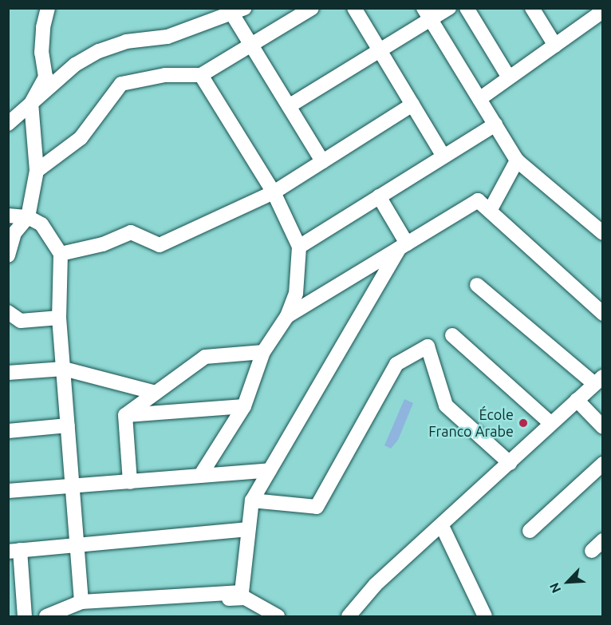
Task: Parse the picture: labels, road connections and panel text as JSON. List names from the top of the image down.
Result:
{
  "places": ["École Franco Arabe"],
  "north": "bottom left"
}
